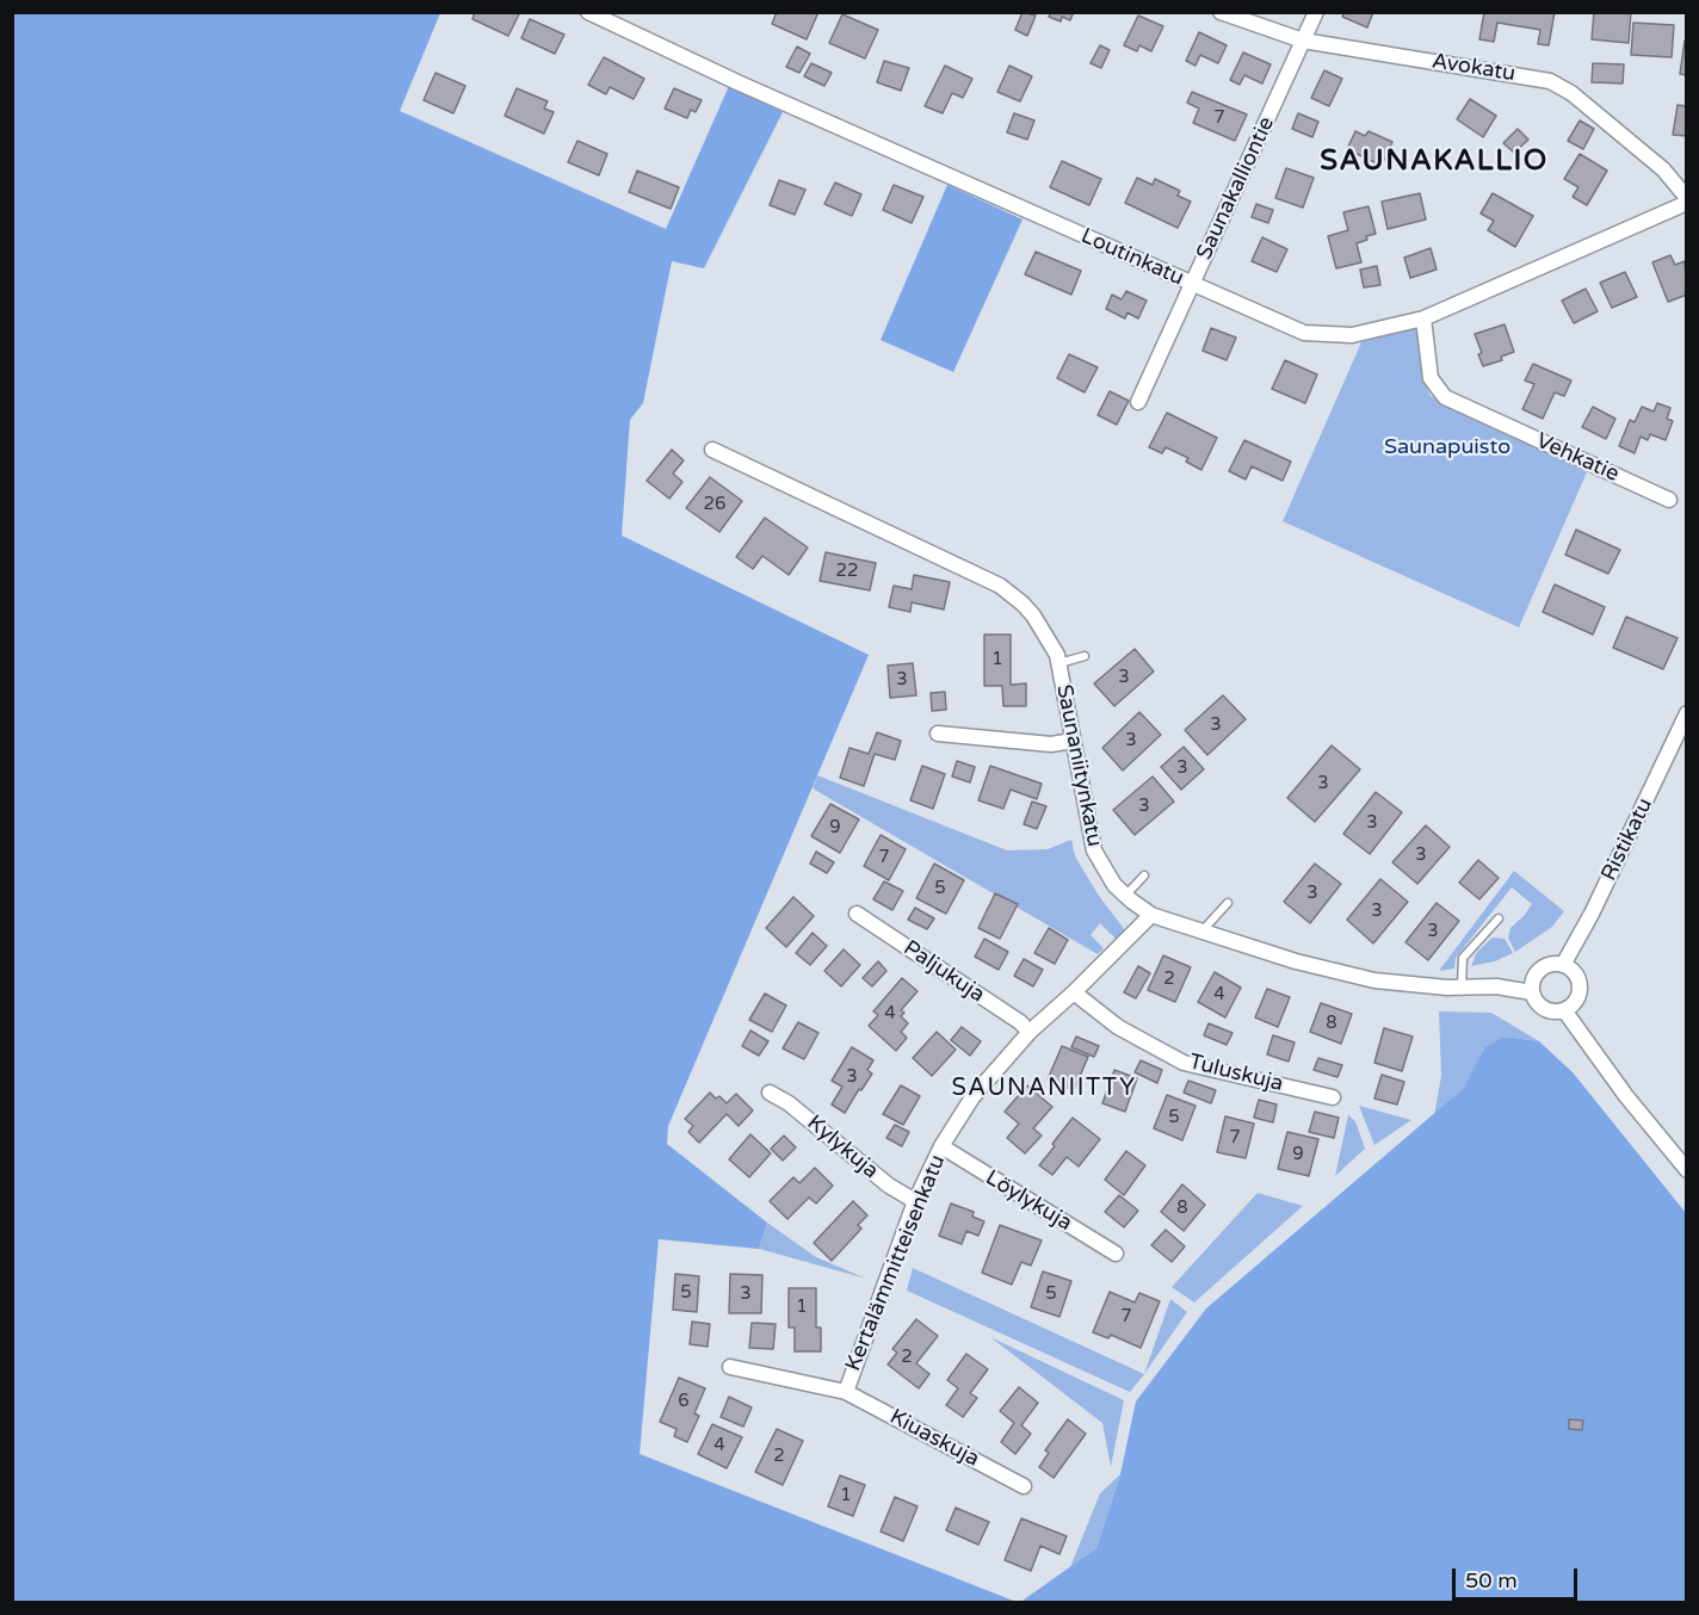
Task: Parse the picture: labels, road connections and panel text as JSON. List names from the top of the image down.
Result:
{
  "streets": {
    "street": [
      "Avokatu",
      "Saunakalliontie",
      "Loutinkatu",
      "Vehkatie",
      "Saunaniitynkatu",
      "Ristikatu",
      "Paljukuja",
      "Tuluskuja",
      "Kylykuja",
      "Löylykuja",
      "Kertalämmitteisenkatu",
      "Kiuaskuja"
    ]
  },
  "crossings": [
    ["Avokatu", "Saunakalliontie"],
    ["Avokatu", "Loutinkatu"],
    ["Saunakalliontie", "Loutinkatu"],
    ["Loutinkatu", "Vehkatie"],
    ["Saunaniitynkatu", "Ristikatu"],
    ["Saunaniitynkatu", "Kertalämmitteisenkatu"],
    ["Paljukuja", "Kertalämmitteisenkatu"],
    ["Tuluskuja", "Kertalämmitteisenkatu"],
    ["Kylykuja", "Kertalämmitteisenkatu"],
    ["Löylykuja", "Kertalämmitteisenkatu"],
    ["Kertalämmitteisenkatu", "Kiuaskuja"]
  ],
  "districts": ["SAUNAKALLIO", "SAUNANIITTY"],
  "parks": ["Saunapuisto"],
  "house_numbers": [
    "7",
    "26",
    "22",
    "1",
    "3",
    "3",
    "3",
    "3",
    "3",
    "3",
    "3",
    "3",
    "9",
    "3",
    "7",
    "5",
    "3",
    "3",
    "3",
    "2",
    "4",
    "4",
    "8",
    "3",
    "5",
    "7",
    "9",
    "8",
    "5",
    "3",
    "5",
    "1",
    "7",
    "2",
    "6",
    "4",
    "2",
    "1"
  ],
  "scale_bar": "50 m"
}
